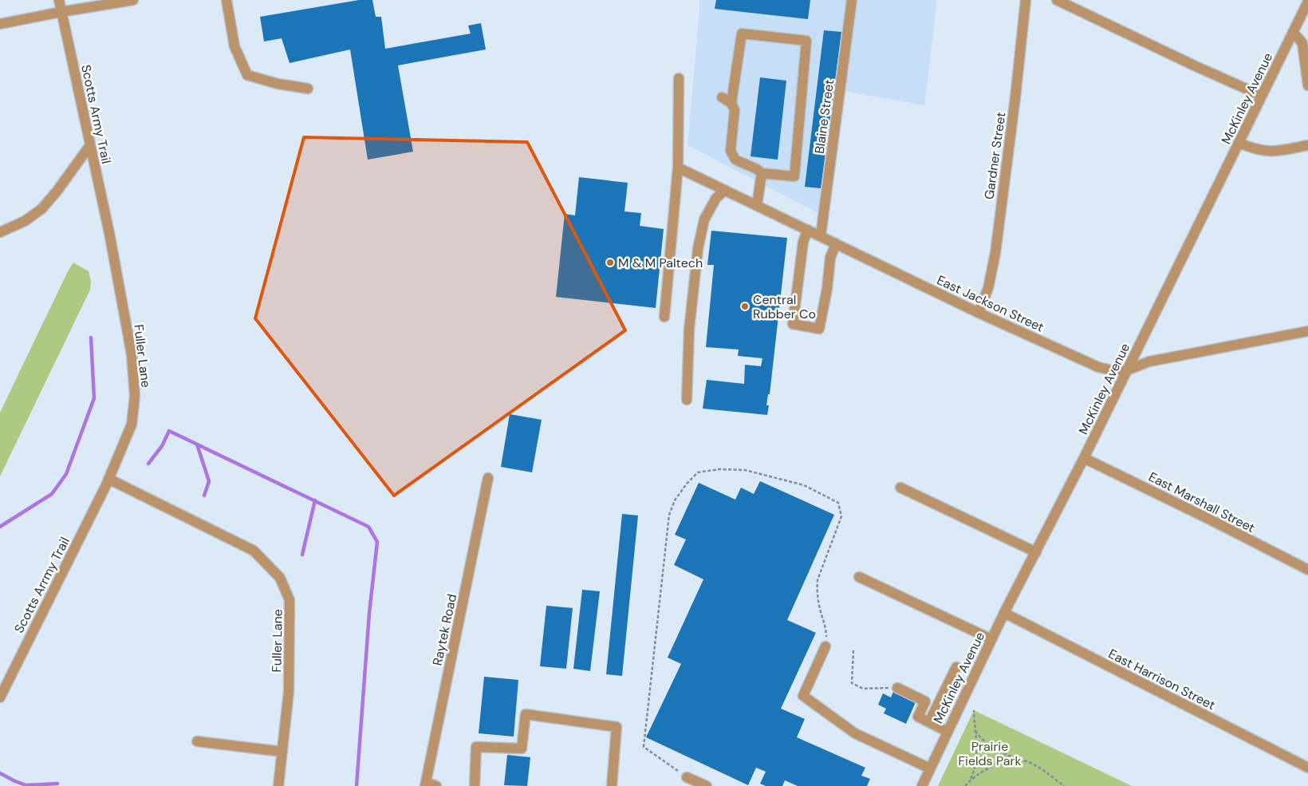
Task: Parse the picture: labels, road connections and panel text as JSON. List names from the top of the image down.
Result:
{
  "streets": {
    "street": [
      "McKinley Avenue",
      "Scotts Army Trail",
      "Blaine Street",
      "Gardner Street",
      "East Jackson Street",
      "Fuller Lane",
      "East Marshall Street",
      "Scotts Arrmy Trail",
      "Raytek Road",
      "East Harrison Street"
    ]
  },
  "crossings": [
    ["McKinley Avenue", "East Jackson Street"],
    ["McKinley Avenue", "East Marshall Street"],
    ["McKinley Avenue", "East Harrison Street"],
    ["Scotts Army Trail", "Fuller Lane"],
    ["Blaine Street", "East Jackson Street"],
    ["Gardner Street", "East Jackson Street"],
    ["Fuller Lane", "Scotts Arrmy Trail"]
  ],
  "parks": ["Prairie Fields Park"],
  "places": ["M & M Paltech", "Central Rubber Co"]
}
